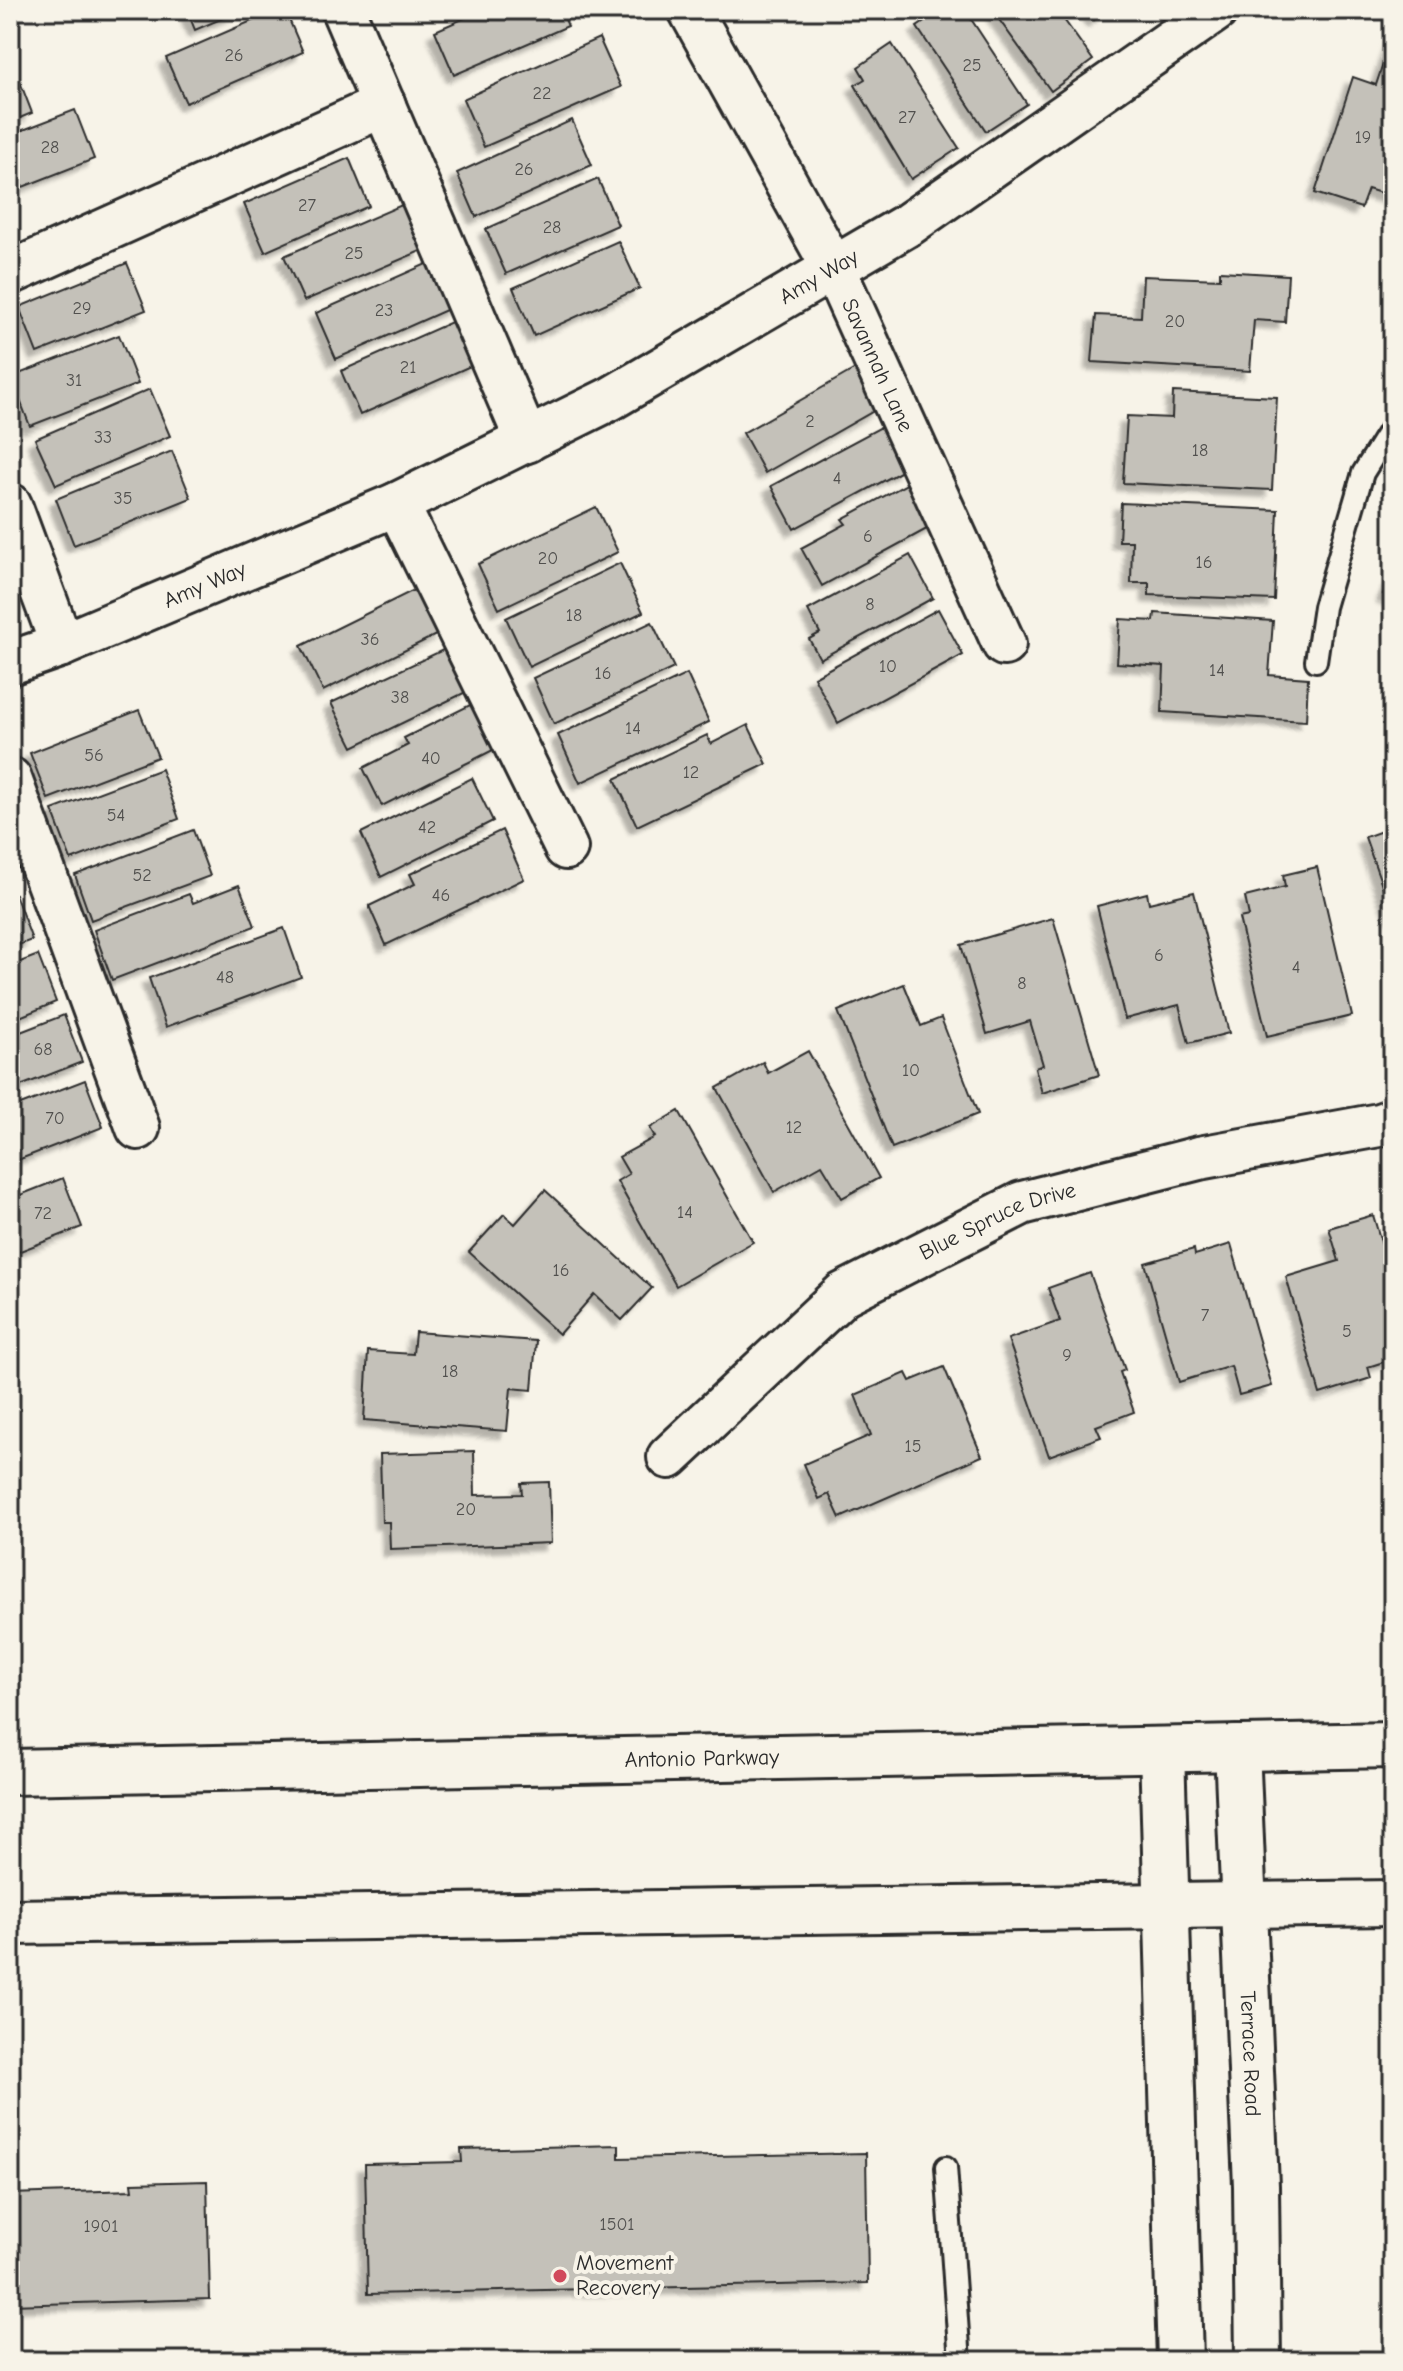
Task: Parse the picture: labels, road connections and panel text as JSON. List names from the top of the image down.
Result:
{
  "streets": {
    "main road": ["Antonio Parkway", "Terrace Road"],
    "street": ["Amy Way", "Savannah Lane", "Blue Spruce Drive"]
  },
  "crossings": [
    ["Amy Way", "Savannah Lane"],
    ["Antonio Parkway", "Terrace Road"]
  ],
  "places": ["Movement Recovery"],
  "house_numbers": [
    "26",
    "25",
    "22",
    "27",
    "19",
    "28",
    "26",
    "27",
    "28",
    "25",
    "29",
    "23",
    "20",
    "21",
    "31",
    "2",
    "33",
    "18",
    "4",
    "35",
    "6",
    "20",
    "16",
    "8",
    "18",
    "36",
    "10",
    "14",
    "16",
    "38",
    "14",
    "56",
    "40",
    "12",
    "54",
    "42",
    "52",
    "46",
    "6",
    "4",
    "48",
    "8",
    "68",
    "10",
    "70",
    "12",
    "14",
    "72",
    "16",
    "7",
    "5",
    "9",
    "18",
    "15",
    "20",
    "1501",
    "1901"
  ]
}
